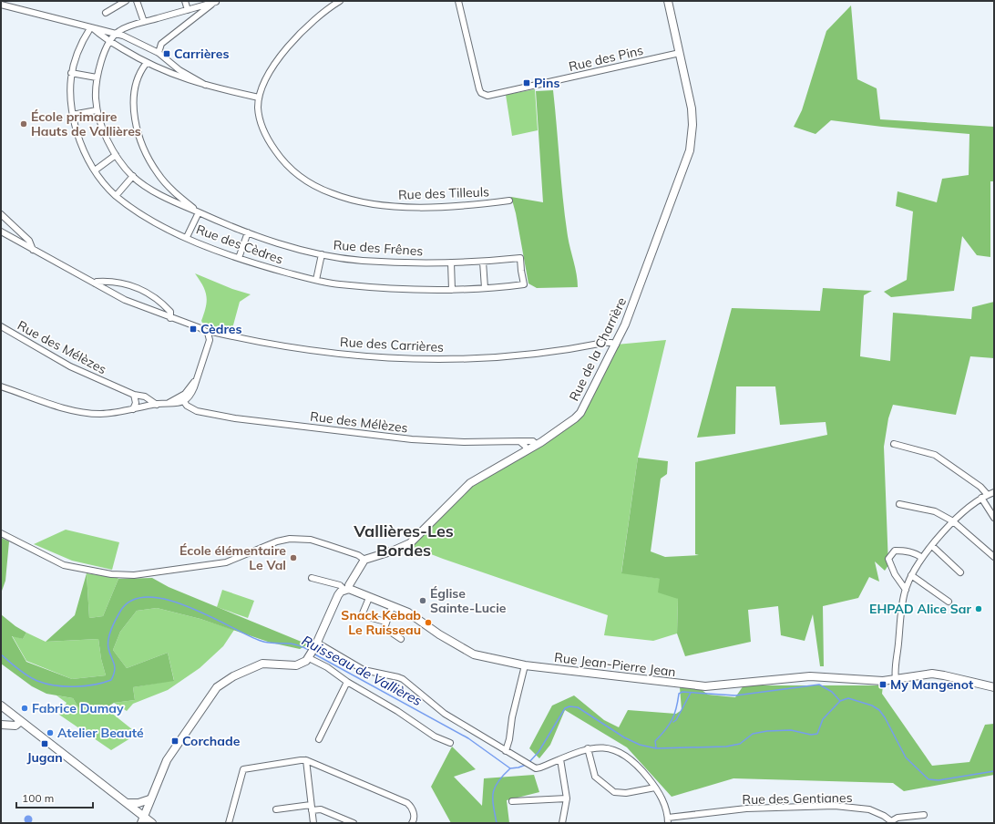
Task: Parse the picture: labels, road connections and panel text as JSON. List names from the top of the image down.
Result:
{
  "streets": {
    "main road": ["Rue de la Charrière", "Rue Jean-Pierre Jean"],
    "street": [
      "Rue des Pins",
      "Rue des Tilleuls",
      "Rue des Cèdres",
      "Rue des Frênes",
      "Rue des Carrières",
      "Rue des Mélèzes",
      "Rue des Gentianes"
    ]
  },
  "crossings": [
    ["Rue des Pins", "Rue de la Charrière"],
    ["Rue des Cèdres", "Rue des Frênes"],
    ["Rue des Carrières", "Rue de la Charrière"],
    ["Rue des Mélèzes", "Rue de la Charrière"]
  ],
  "districts": ["Vallières-Les Bordes"],
  "water": ["Ruisseau de Vallières"],
  "places": {
    "transit": [
      "Carrières",
      "Pins",
      "Cèdres",
      "My Mangenot",
      "Corchade",
      "Jugan"
    ],
    "other": [
      "École primaire Hauts de Vallières",
      "École élémentaire Le Val",
      "Église Sainte-Lucie",
      "EHPAD Alice Sar",
      "Snack Kebab Le Ruisseau",
      "Fabrice Dumay",
      "Atelier Beauté"
    ]
  },
  "scale_bar": "100 m"
}
